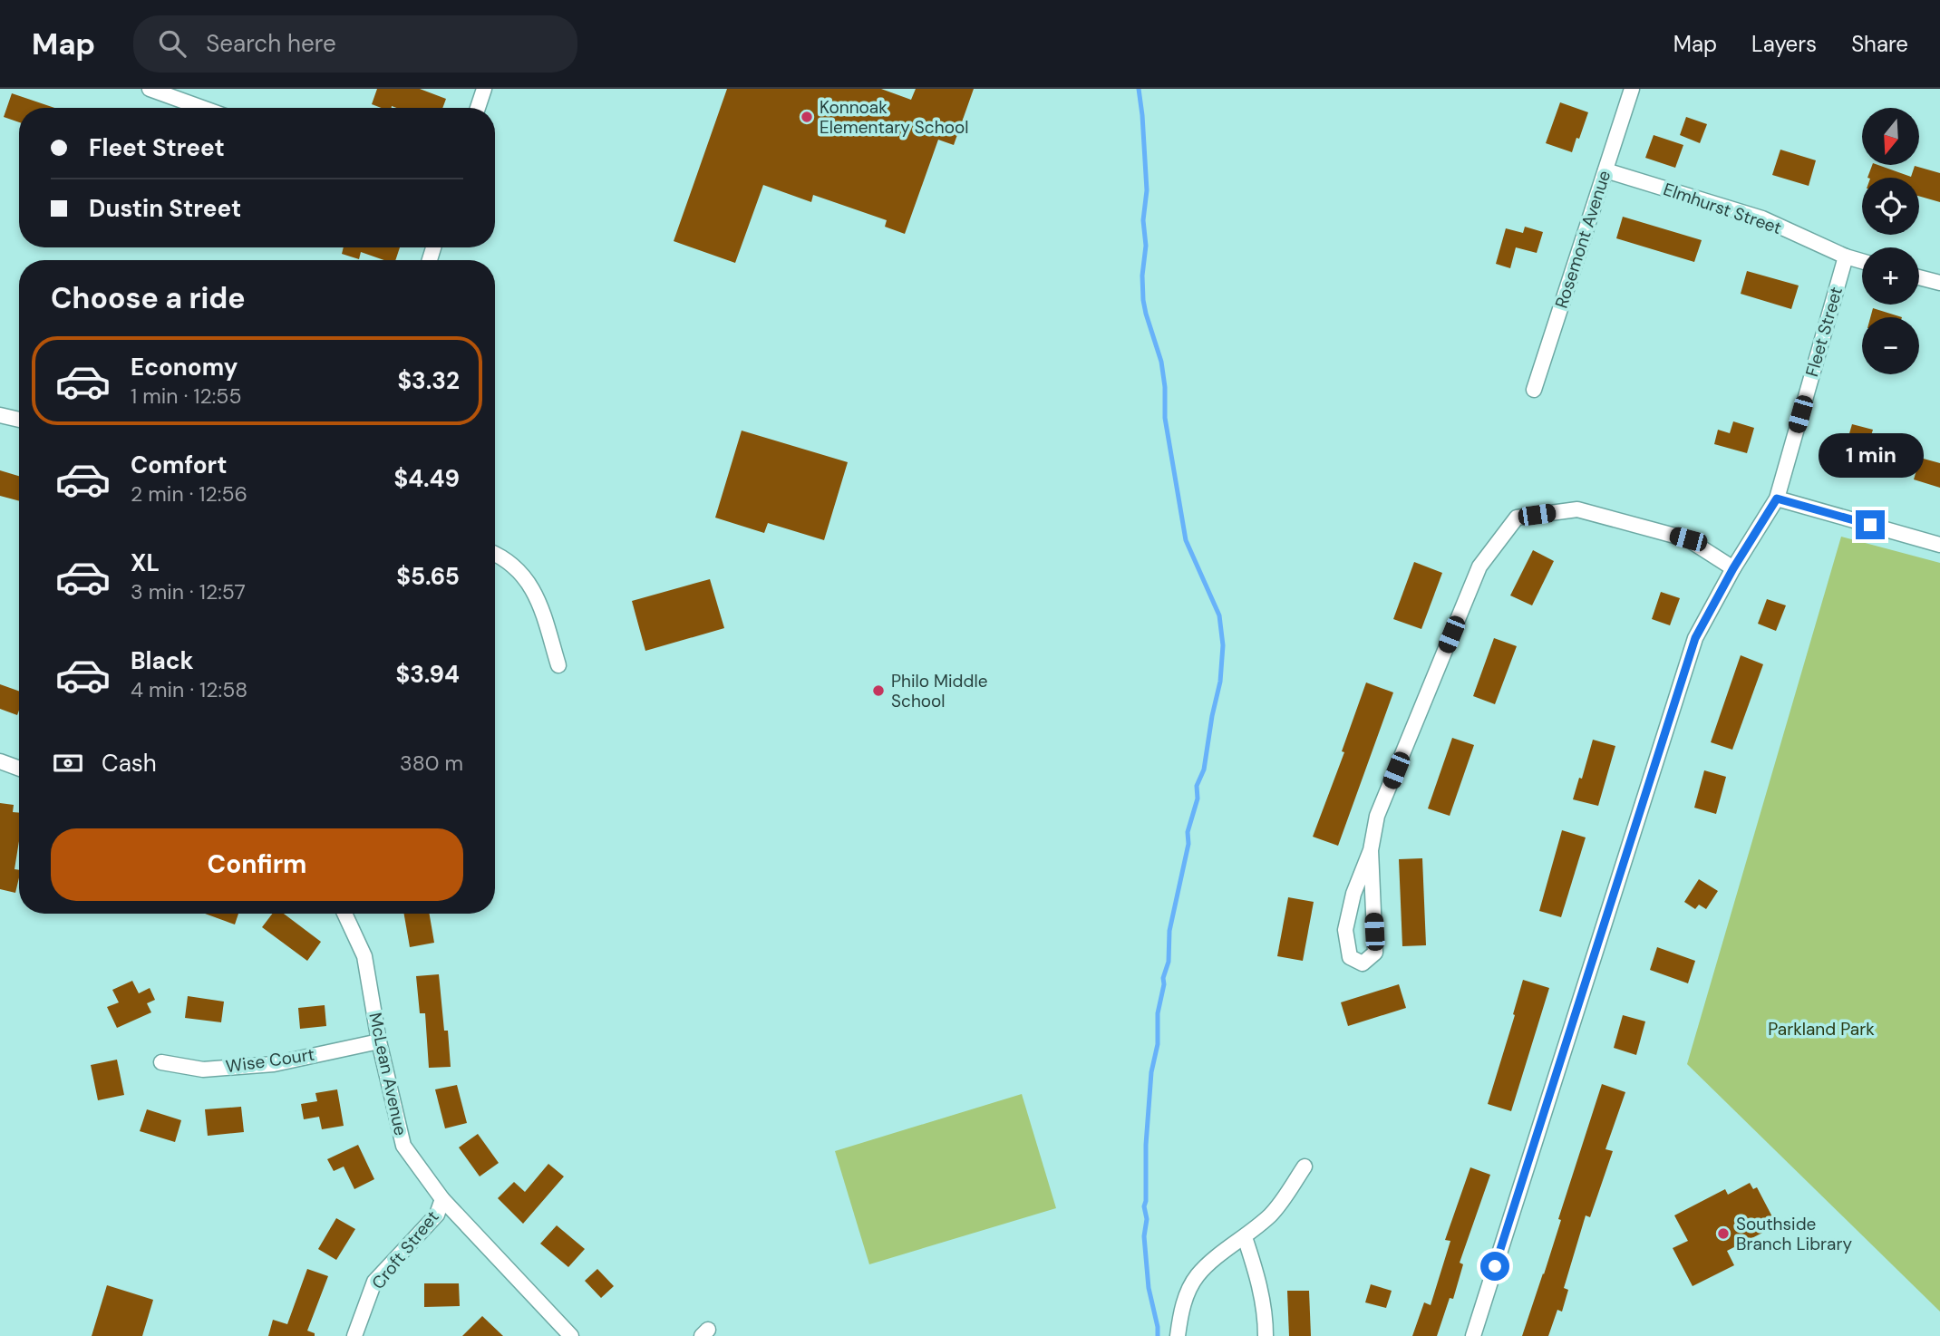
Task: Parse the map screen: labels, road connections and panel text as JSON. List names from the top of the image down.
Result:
{
  "streets": {
    "street": [
      "Elmhurst Street",
      "Rosemont Avenue",
      "Fleet Street",
      "Wise Court",
      "McLean Avenue",
      "Croft Street"
    ]
  },
  "crossings": [
    ["Elmhurst Street", "Rosemont Avenue"],
    ["Elmhurst Street", "Fleet Street"],
    ["Wise Court", "McLean Avenue"],
    ["McLean Avenue", "Croft Street"]
  ],
  "parks": ["Parkland Park"],
  "places": ["Konnoak Elementary School", "Philo Middle School", "Southside Branch Library"],
  "north": "bottom",
  "page": {
    "header": "Map",
    "search": "Search here",
    "nav": ["Map", "Layers", "Share"],
    "map_buttons": ["+", "−"],
    "banner": ["Fleet Street", "Dustin Street"],
    "heading": "Choose a ride",
    "list": [
      {
        "name": "Economy",
        "note": "1 min · 12:55",
        "value": "$3.32"
      },
      {
        "name": "Comfort",
        "note": "2 min · 12:56",
        "value": "$4.49"
      },
      {
        "name": "XL",
        "note": "3 min · 12:57",
        "value": "$5.65"
      },
      {
        "name": "Black",
        "note": "4 min · 12:58",
        "value": "$3.94"
      }
    ],
    "bubble": "1 min",
    "pay": ["Cash", "380 m"],
    "buttons": "Confirm"
  }
}
